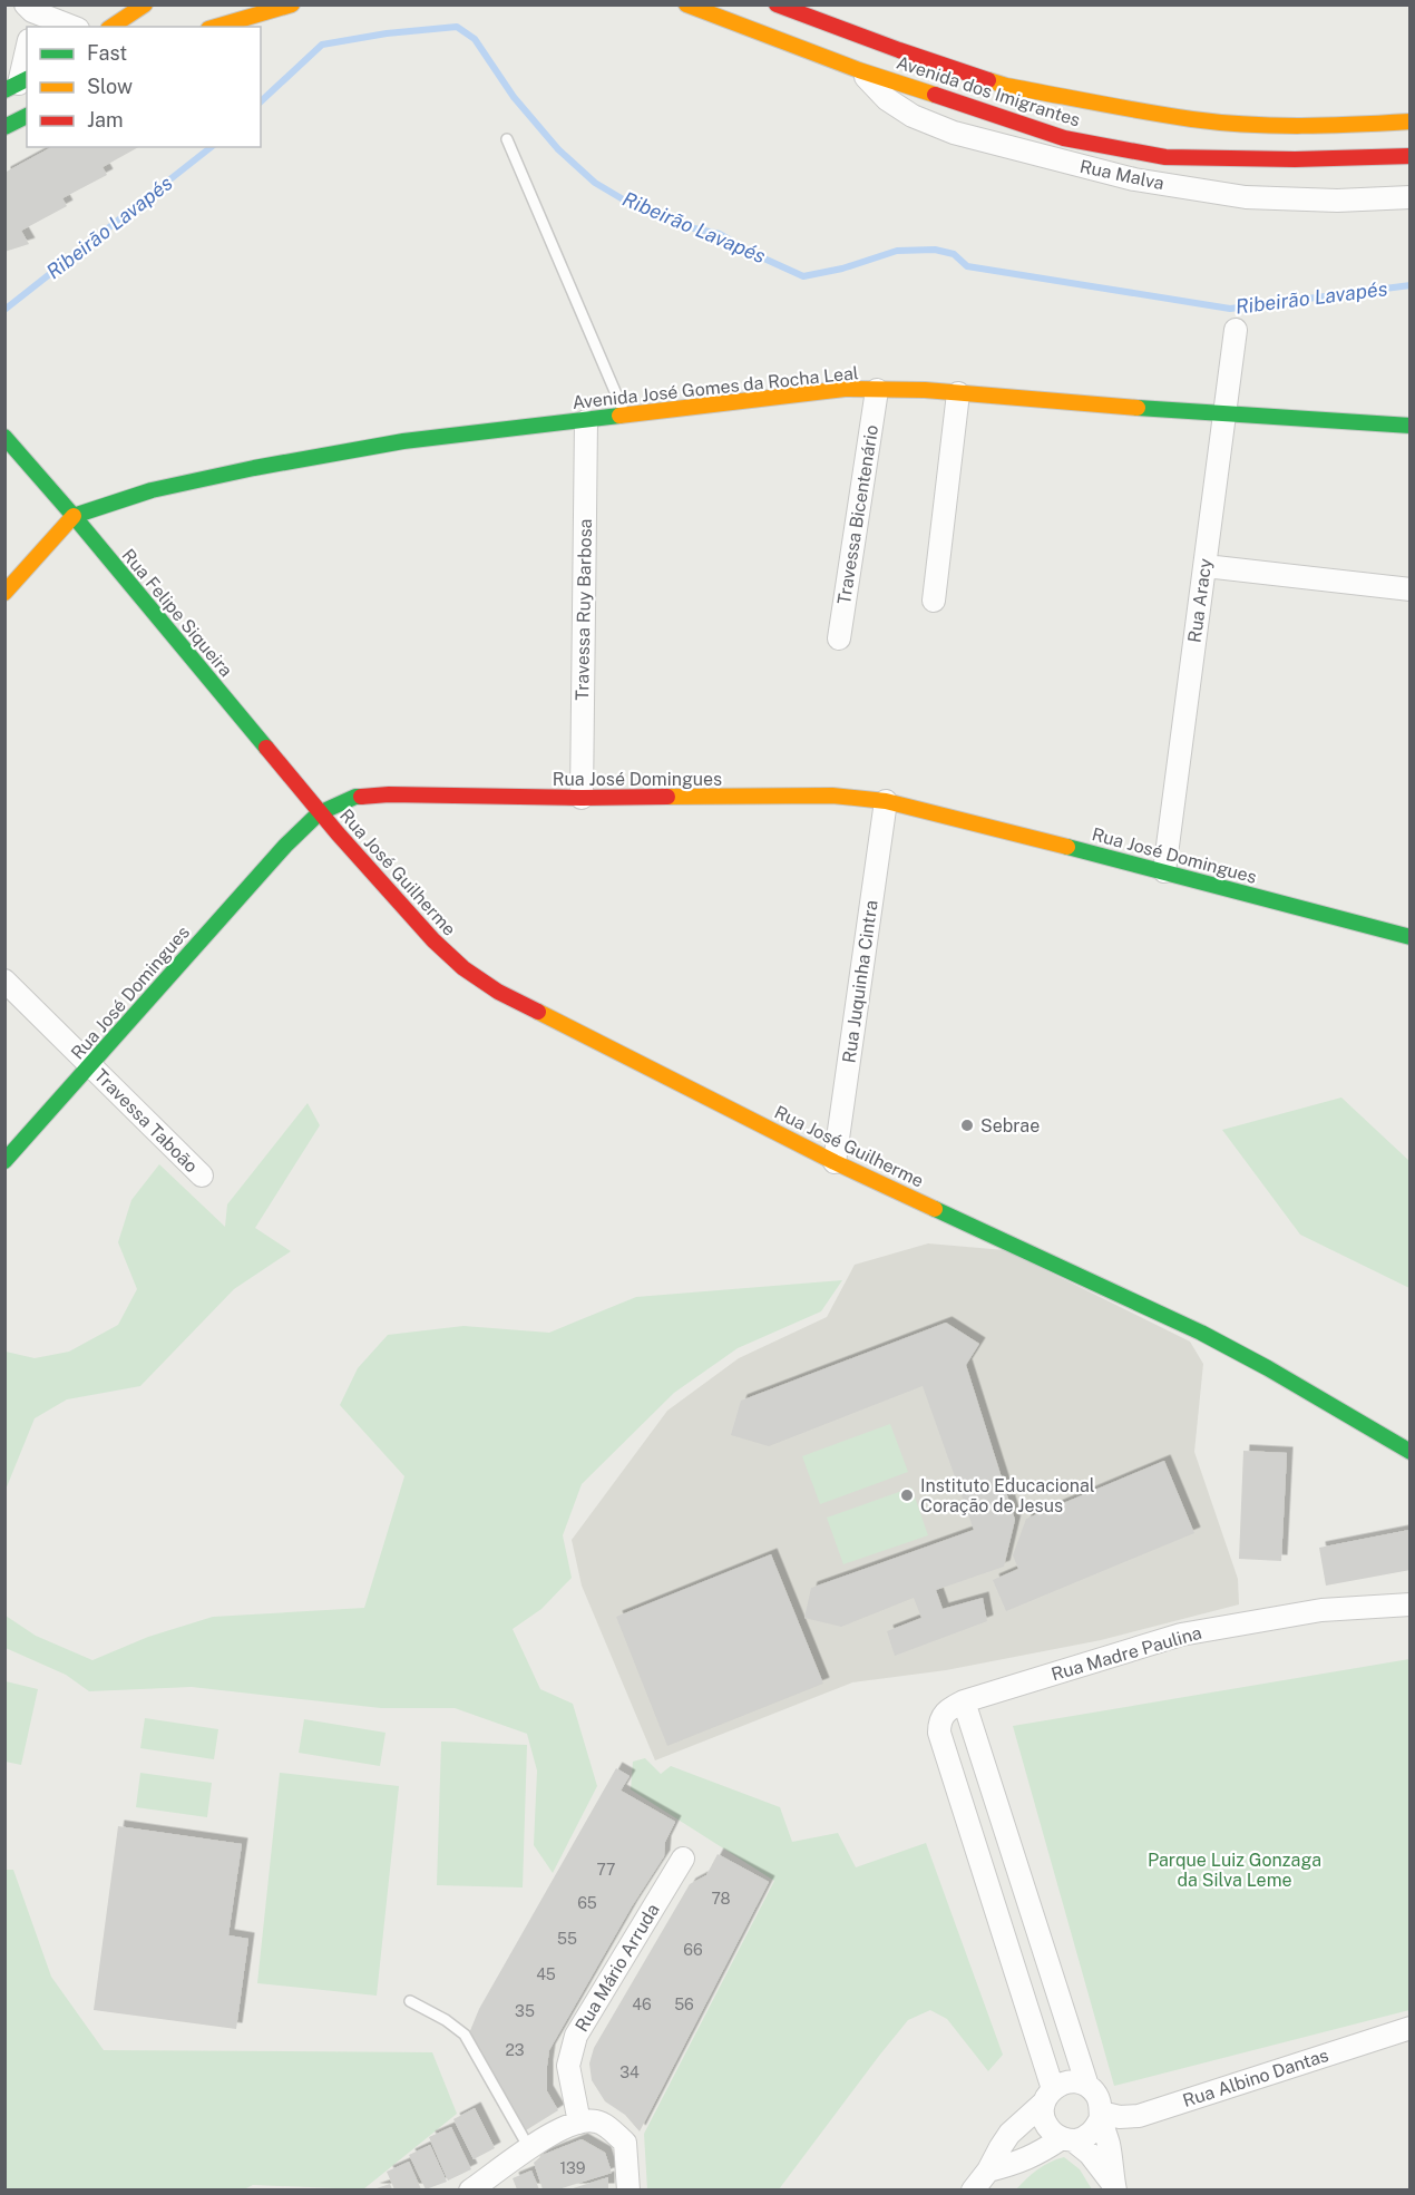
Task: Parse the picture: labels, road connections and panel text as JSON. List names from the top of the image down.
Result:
{
  "streets": {
    "street": [
      "Avenida dos Imigrantes",
      "Rua Malva",
      "Avenida José Gomes da Rocha Leal",
      "Travessa Bicentenário",
      "Rua Aracy",
      "Travessa Ruy Barbosa",
      "Rua Felipe Siqueira",
      "Rua José Domingues",
      "Rua José Guilherme",
      "Rua Juquinha Cintra",
      "Travessa Taboão",
      "Rua Madre Paulina",
      "Rua Mário Arruda",
      "Rua Albino Dantas"
    ]
  },
  "crossings": [
    ["Avenida dos Imigrantes", "Rua Malva"],
    ["Avenida José Gomes da Rocha Leal", "Travessa Bicentenário"],
    ["Avenida José Gomes da Rocha Leal", "Rua Aracy"],
    ["Avenida José Gomes da Rocha Leal", "Travessa Ruy Barbosa"],
    ["Avenida José Gomes da Rocha Leal", "Rua Felipe Siqueira"],
    ["Rua Aracy", "Rua José Domingues"],
    ["Travessa Ruy Barbosa", "Rua José Domingues"],
    ["Rua Felipe Siqueira", "Rua José Domingues"],
    ["Rua Felipe Siqueira", "Rua José Guilherme"],
    ["Rua José Domingues", "Rua José Guilherme"],
    ["Rua José Domingues", "Rua Juquinha Cintra"],
    ["Rua José Domingues", "Travessa Taboão"],
    ["Rua José Guilherme", "Rua Juquinha Cintra"],
    ["Rua Madre Paulina", "Rua Albino Dantas"]
  ],
  "water": ["Ribeirão Lavapés"],
  "parks": ["Parque Luiz Gonzaga da Silva Leme"],
  "places": ["Sebrae", "Instituto Educacional Coração de Jesus"],
  "house_numbers": [
    "77",
    "78",
    "65",
    "55",
    "66",
    "45",
    "46",
    "56",
    "35",
    "23",
    "34",
    "139"
  ],
  "legend": ["Fast", "Slow", "Jam"]
}
